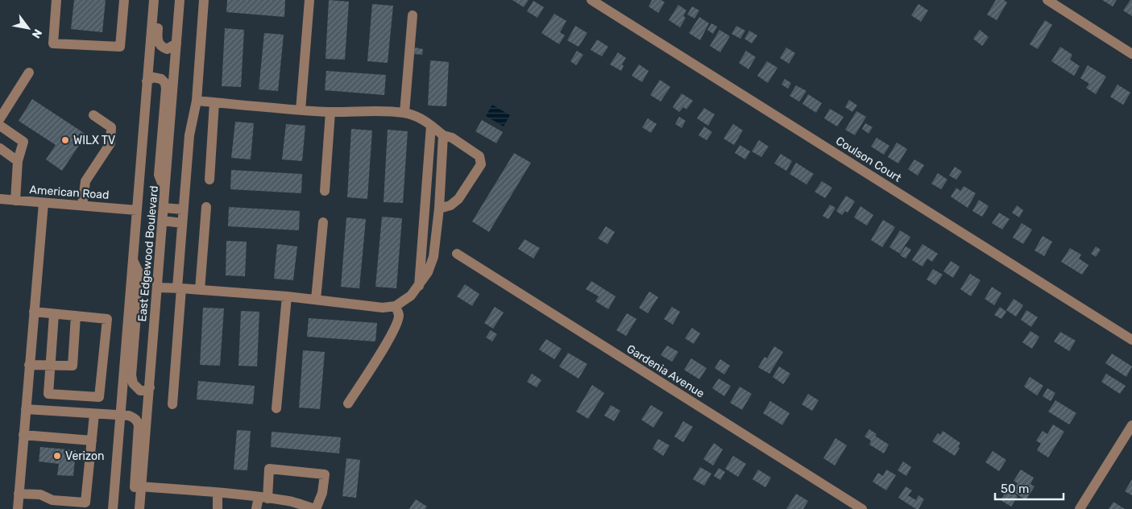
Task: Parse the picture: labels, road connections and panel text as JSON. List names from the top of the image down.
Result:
{
  "streets": {
    "street": [
      "Coulson Court",
      "American Road",
      "East Edgewood Boulevard",
      "Gardenia Avenue"
    ]
  },
  "crossings": [
    ["American Road", "East Edgewood Boulevard"]
  ],
  "places": ["WILX TV", "Verizon"],
  "scale_bar": "50 m",
  "north": "bottom right"
}
